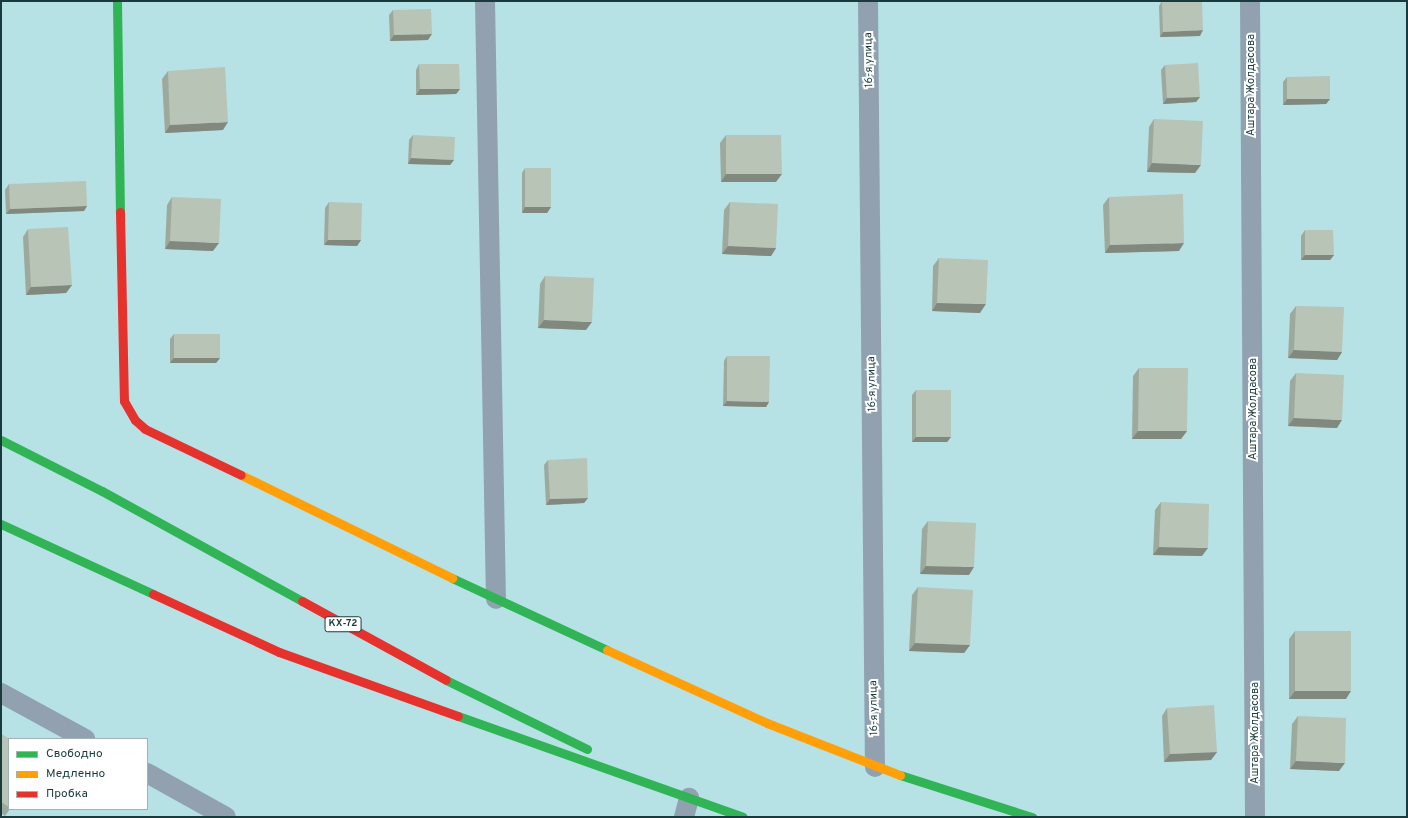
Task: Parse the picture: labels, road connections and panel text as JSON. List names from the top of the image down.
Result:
{
  "streets": {
    "main road": ["КХ-72"],
    "street": ["16-я улица", "Аштара Жолдасова"]
  },
  "legend": ["Свободно", "Медленно", "Пробка"]
}
